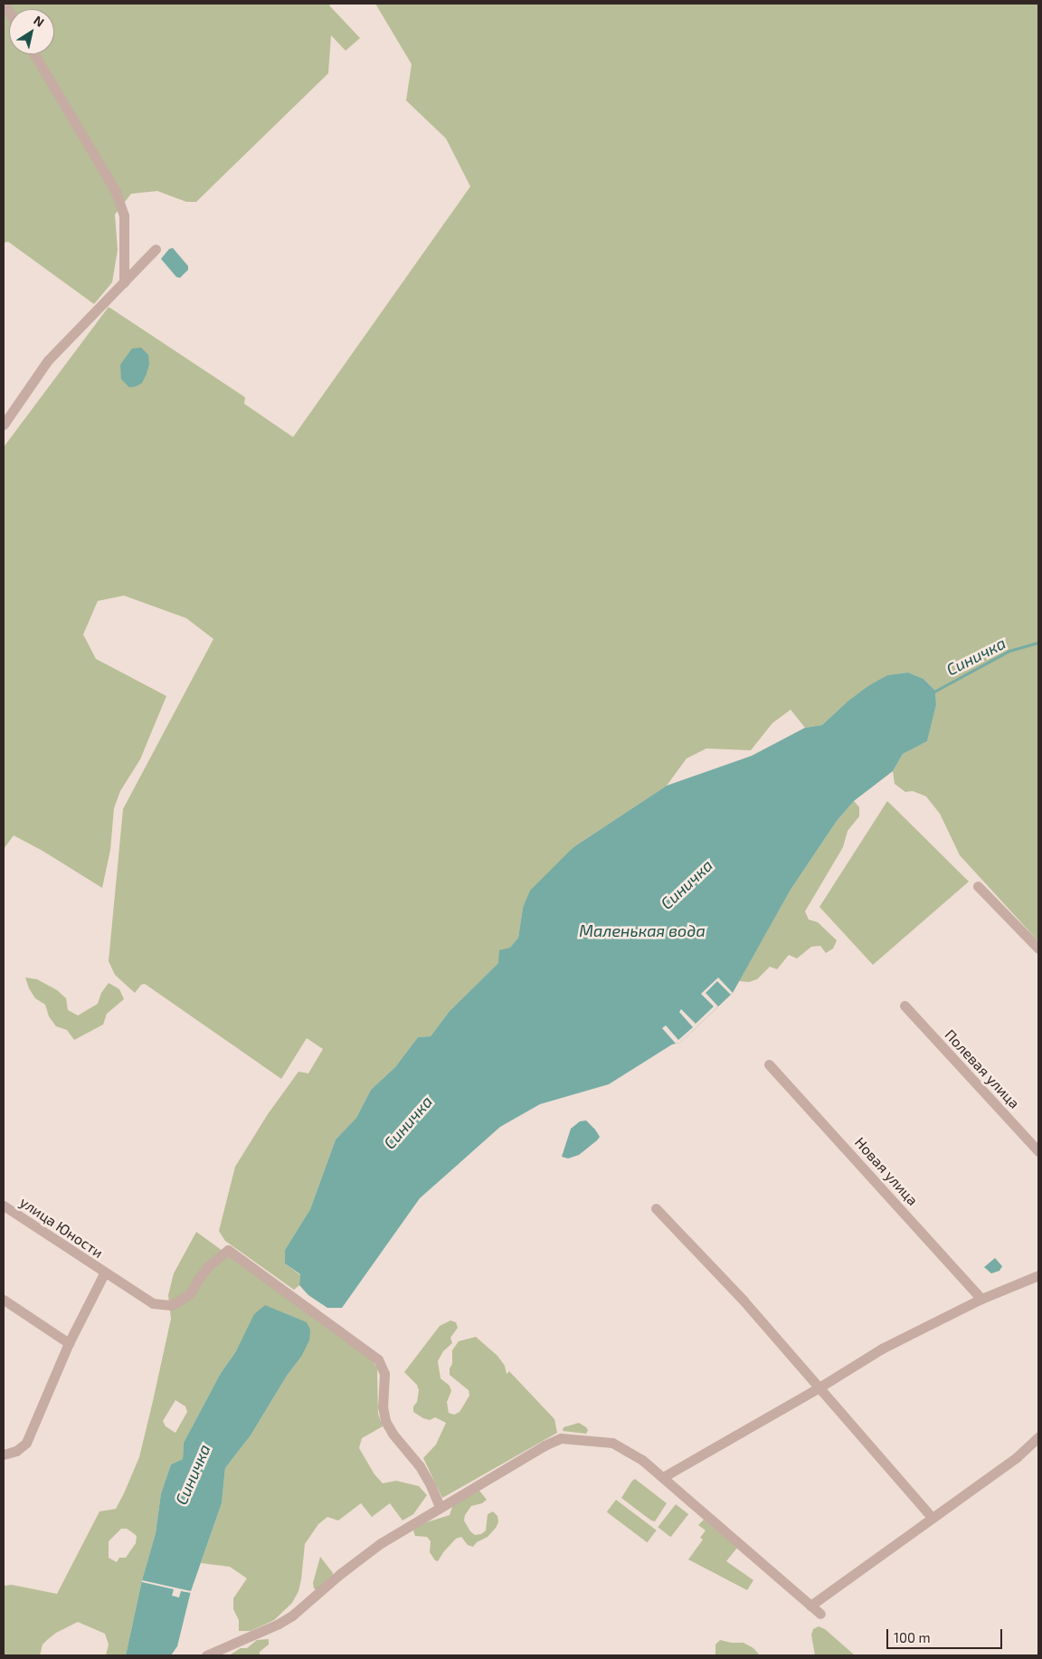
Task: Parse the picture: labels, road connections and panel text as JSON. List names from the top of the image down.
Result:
{
  "streets": {
    "street": ["Полевая улица", "Новая улица", "улица Юности"]
  },
  "water": ["Синичка", "Маленькая вода"],
  "scale_bar": "100 m",
  "north": "top right"
}
